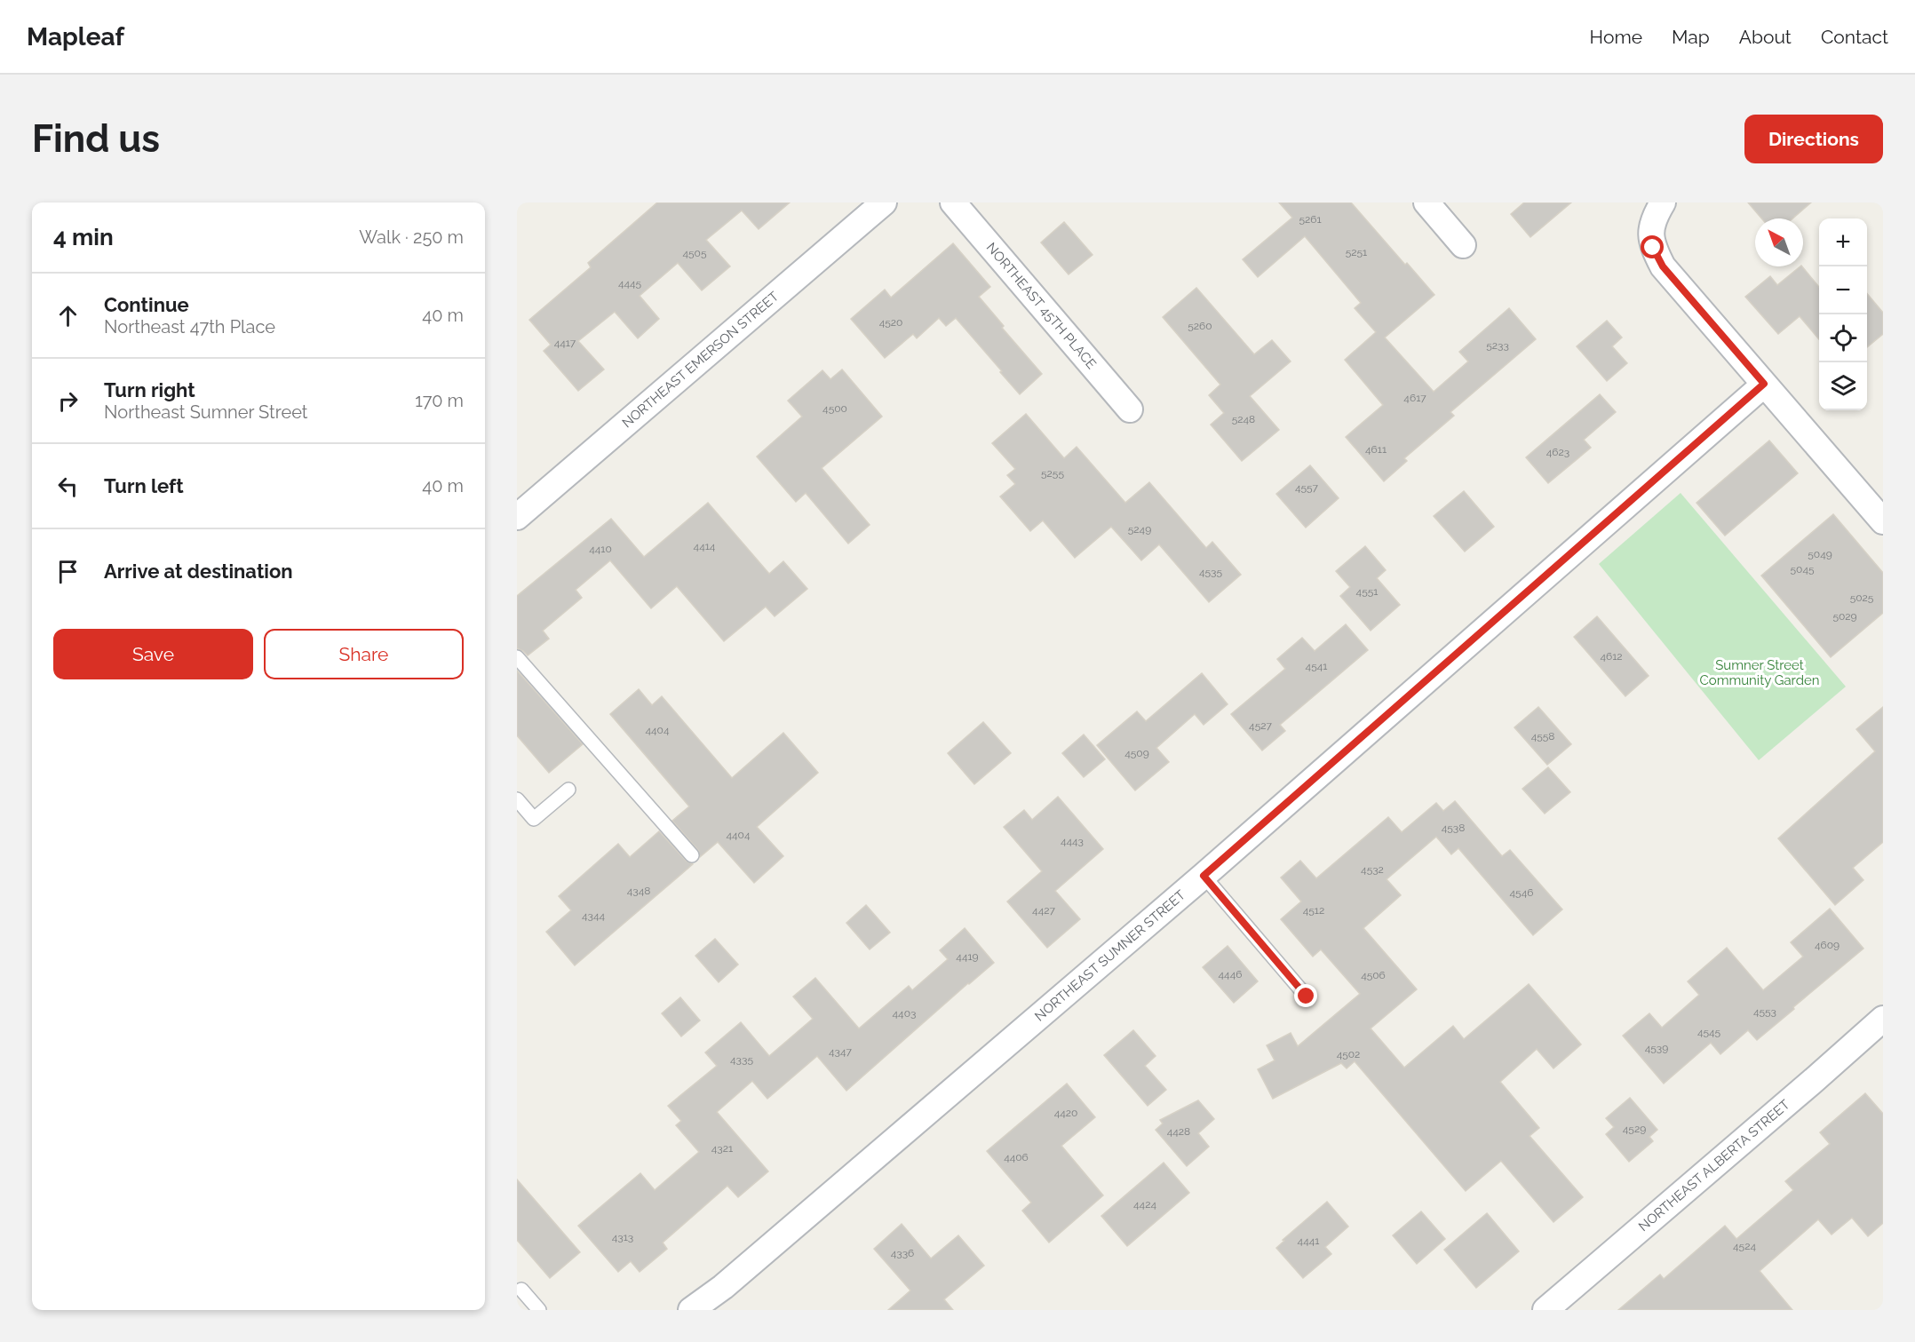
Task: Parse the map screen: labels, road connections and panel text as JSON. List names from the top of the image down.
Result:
{
  "streets": {
    "street": [
      "NORTHEAST 45TH PLACE",
      "NORTHEAST EMERSON STREET",
      "NORTHEAST SUMNER STREET",
      "NORTHEAST ALBERTA STREET"
    ]
  },
  "parks": ["Sumner Street Community Garden"],
  "house_numbers": [
    "5261",
    "5251",
    "4505",
    "4445",
    "4520",
    "5260",
    "4417",
    "5233",
    "4617",
    "4500",
    "5248",
    "4611",
    "4623",
    "5255",
    "4557",
    "5249",
    "4414",
    "4410",
    "5049",
    "5045",
    "4535",
    "4551",
    "5025",
    "5029",
    "4612",
    "4541",
    "4527",
    "4404",
    "4558",
    "4509",
    "4538",
    "4404",
    "4443",
    "4532",
    "4348",
    "4546",
    "4427",
    "4512",
    "4344",
    "4609",
    "4419",
    "4446",
    "4506",
    "4553",
    "4403",
    "4545",
    "4539",
    "4347",
    "4502",
    "4335",
    "4420",
    "4529",
    "4428",
    "4321",
    "4406",
    "4424",
    "4313",
    "4441",
    "4524",
    "4336"
  ],
  "north": "top left",
  "page": {
    "header": "Mapleaf",
    "nav": [
      "Home",
      "Map",
      "About",
      "Contact"
    ],
    "buttons": [
      "Directions",
      ["Save", "Share"]
    ],
    "title": "Find us",
    "heading": ["4 min", "Walk · 250 m"],
    "map_buttons": ["+", "−"],
    "list": [
      ["Continue", "Northeast 47th Place", "40 m"],
      ["Turn right", "Northeast Sumner Street", "170 m"],
      ["Turn left", "40 m"],
      "Arrive at destination"
    ]
  }
}
